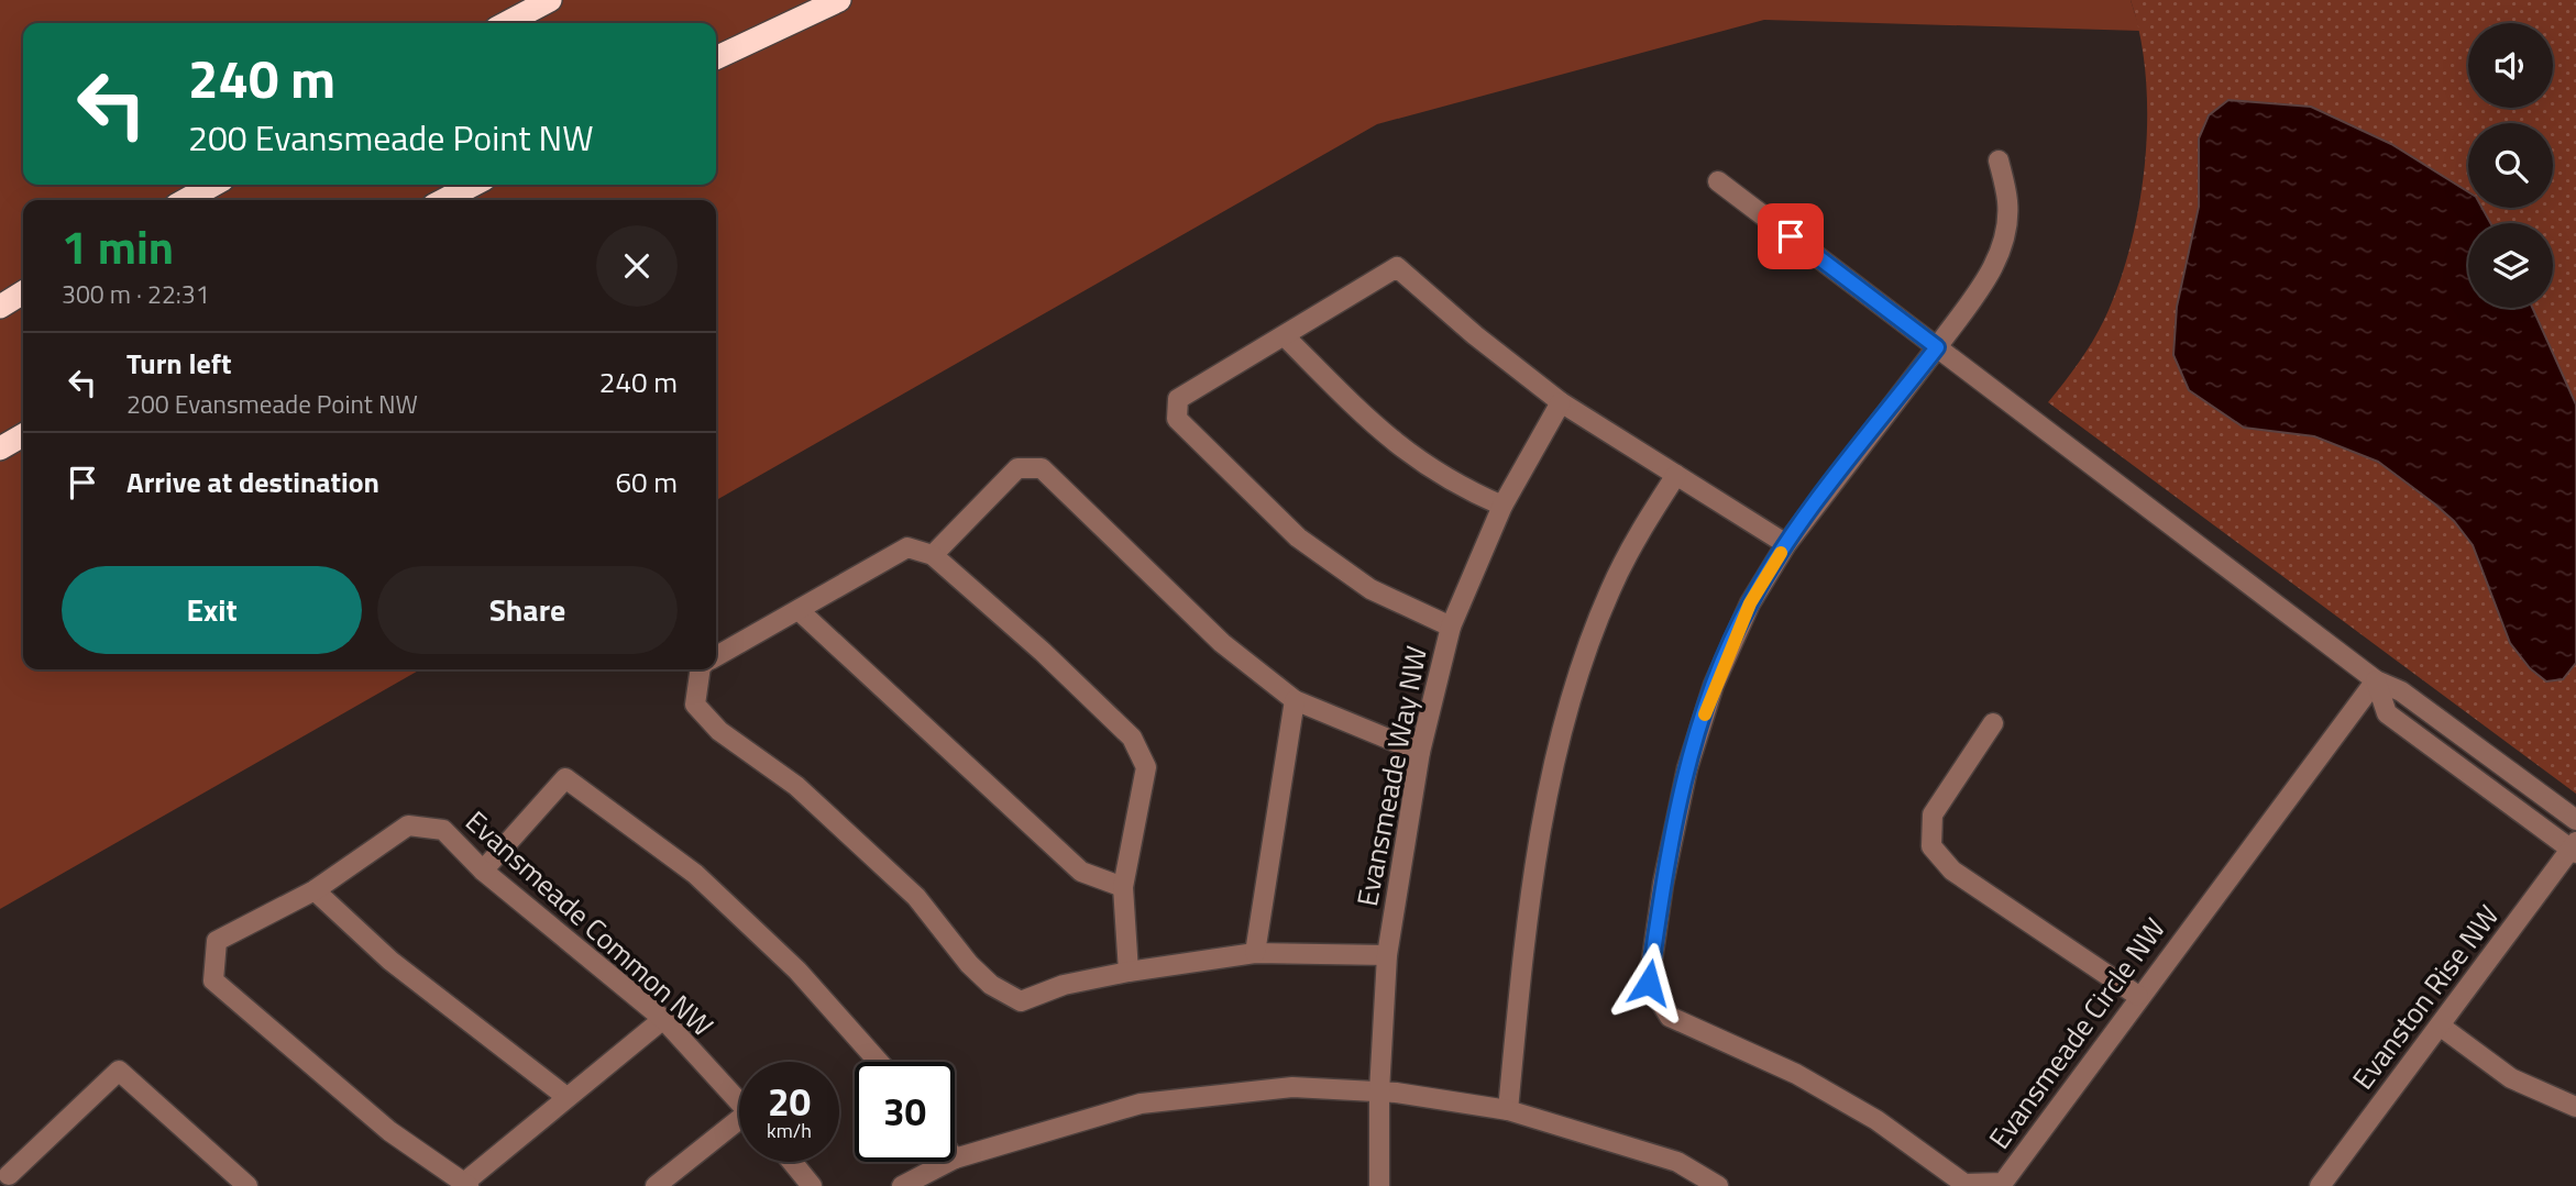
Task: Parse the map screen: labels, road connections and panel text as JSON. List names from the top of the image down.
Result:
{
  "streets": {
    "street": [
      "Evansmeade Way NW",
      "Evansmeade Common NW",
      "Evanston Rise NW",
      "Evansmeade Circle NW"
    ]
  },
  "page": {
    "turn": ["240 m", "200 Evansmeade Point NW"],
    "heading": ["1 min", "300 m · 22:31"],
    "list": [
      {
        "name": "Turn left",
        "note": "200 Evansmeade Point NW",
        "value": "240 m"
      },
      {
        "name": "Arrive at destination",
        "value": "60 m"
      }
    ],
    "buttons": ["Exit", "Share"],
    "speed": "20 km/h",
    "limit": "30"
  }
}
